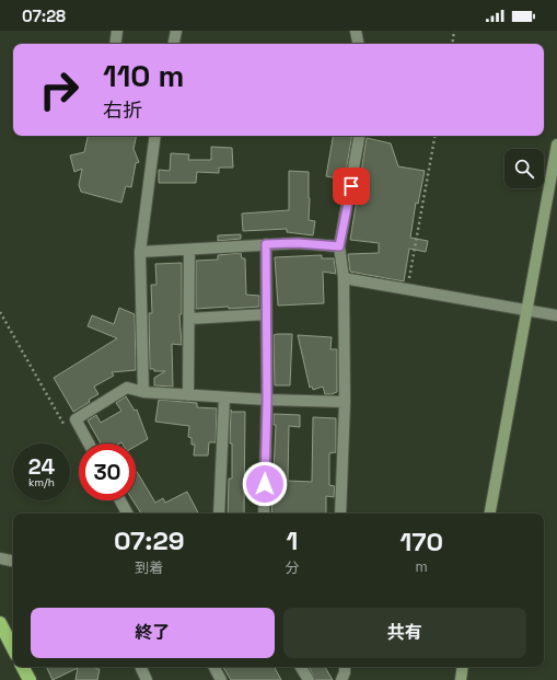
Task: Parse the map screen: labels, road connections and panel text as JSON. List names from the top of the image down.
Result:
{
  "page": {
    "status": "07:28",
    "turn": ["110 m", "右折"],
    "speed": "24 km/h",
    "limit": "30",
    "eta": [
      "07:29",
      "到着",
      "1",
      "分",
      "170",
      "m"
    ],
    "buttons": ["終了", "共有"]
  }
}
